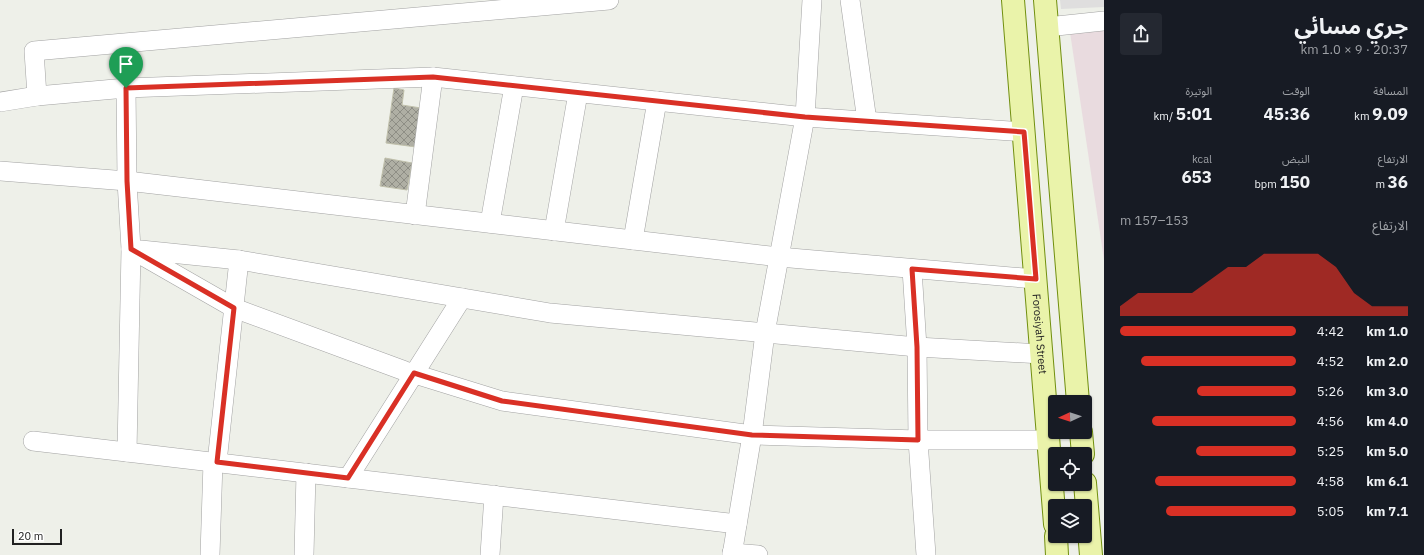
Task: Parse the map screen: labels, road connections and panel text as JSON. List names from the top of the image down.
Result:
{
  "streets": {
    "main road": ["Forosiyah Street"]
  },
  "scale_bar": "20 m",
  "north": "left",
  "page": {
    "heading": ["جري مسائي", "20:37 · 9 × 1.0 km"],
    "stats": [
      ["المسافة", "9.09 km"],
      ["الوقت", "45:36"],
      ["الوتيرة", "5:01 /km"],
      ["الارتفاع", "36 m"],
      ["النبض", "150 bpm"],
      ["kcal", "653"]
    ],
    "chart": ["الارتفاع", "153–157 m"],
    "list": [
      {
        "name": "1.0 km",
        "note": "4:42"
      },
      {
        "name": "2.0 km",
        "note": "4:52"
      },
      {
        "name": "3.0 km",
        "note": "5:26"
      },
      {
        "name": "4.0 km",
        "note": "4:56"
      },
      {
        "name": "5.0 km",
        "note": "5:25"
      },
      {
        "name": "6.1 km",
        "note": "4:58"
      },
      {
        "name": "7.1 km",
        "note": "5:05"
      }
    ],
    "scale": "20 m"
  }
}
